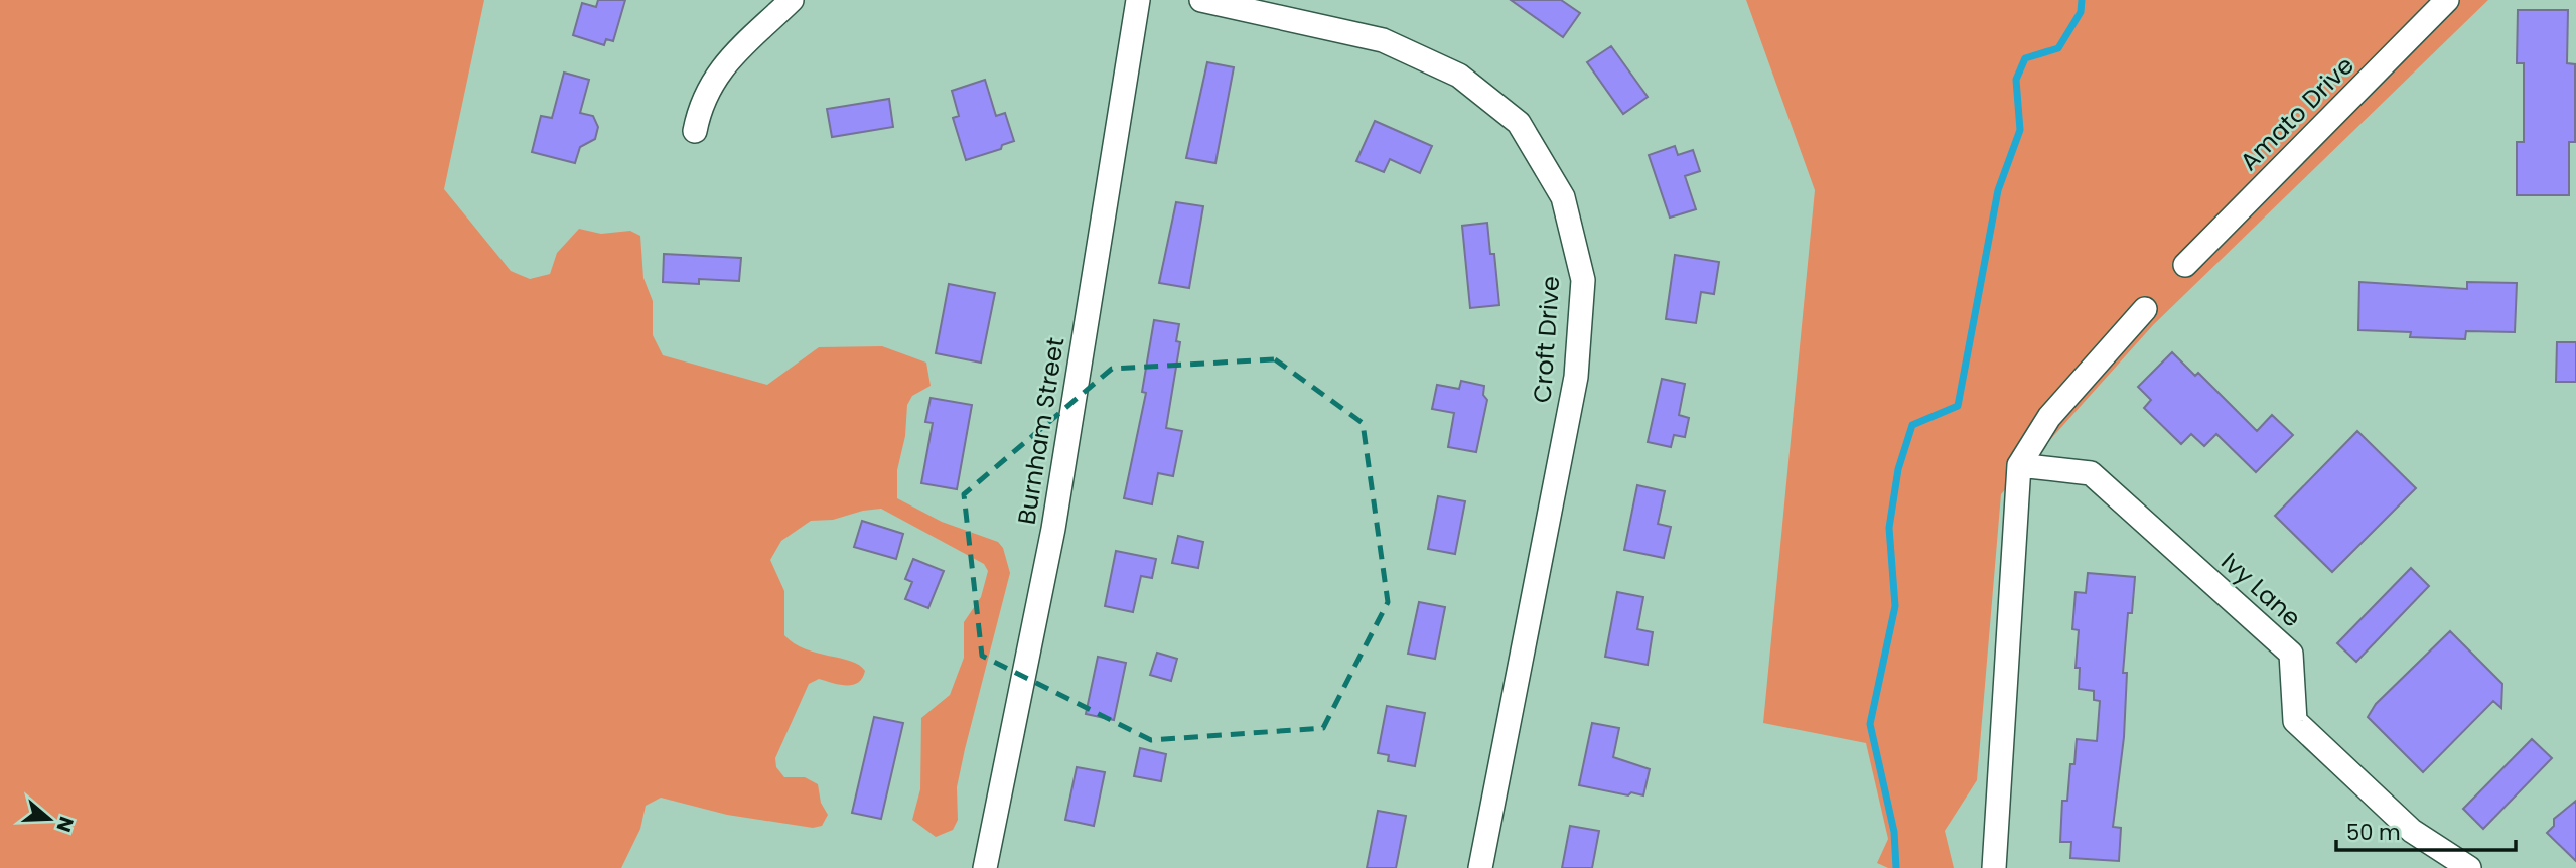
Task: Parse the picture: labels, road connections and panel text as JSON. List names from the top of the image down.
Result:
{
  "streets": {
    "street": [
      "Amato Drive",
      "Croft Drive",
      "Burnham Street",
      "Ivy Lane"
    ]
  },
  "scale_bar": "50 m",
  "north": "right"
}
